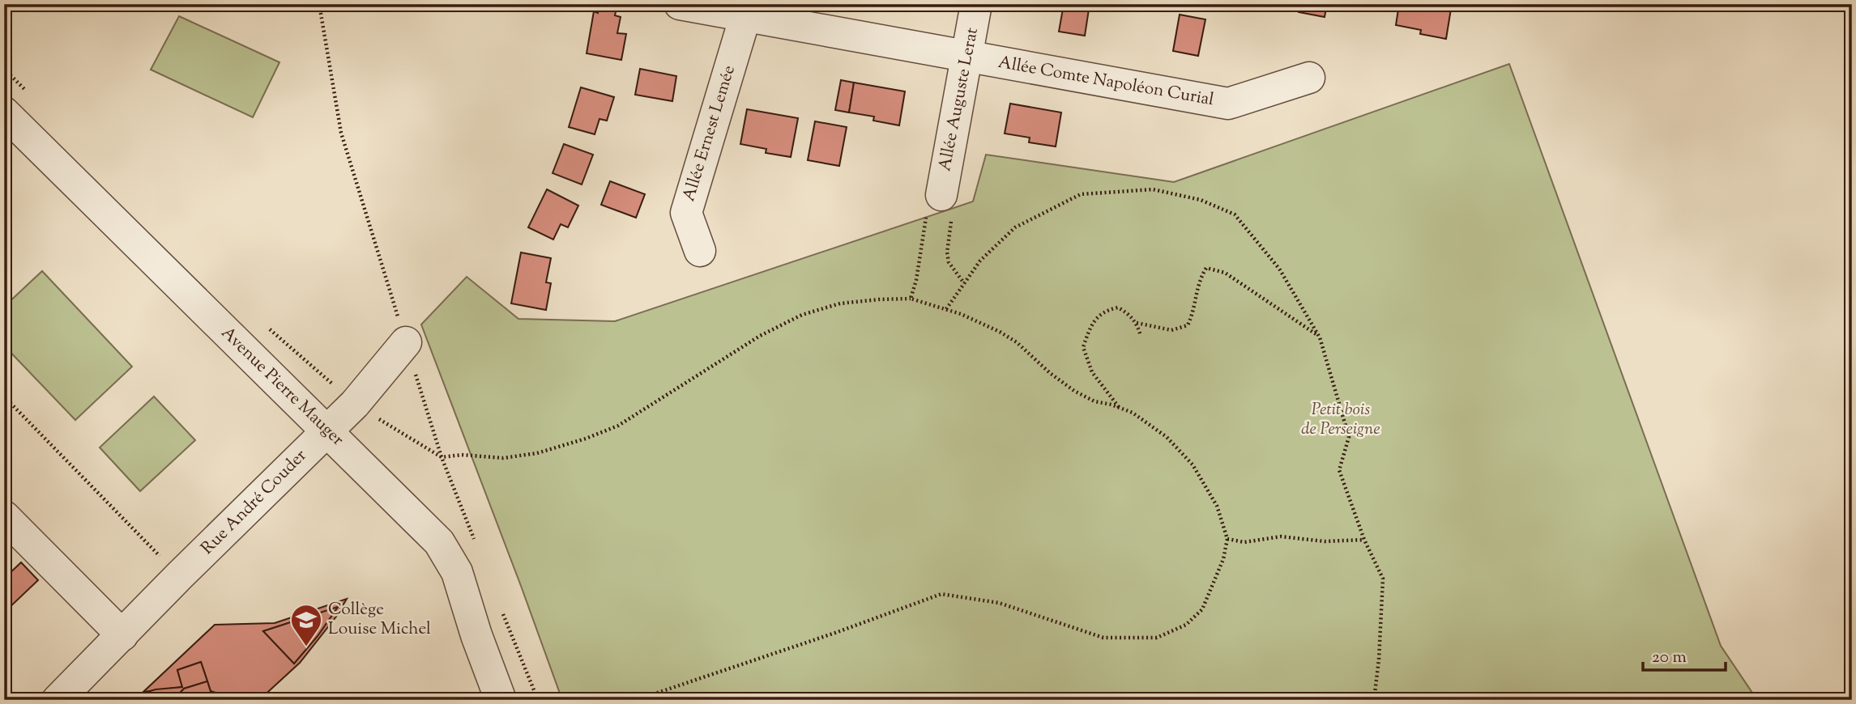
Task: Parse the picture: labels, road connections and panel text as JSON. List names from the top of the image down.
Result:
{
  "streets": {
    "street": [
      "Allée Comte Napoléon Curial",
      "Allée Auguste Lerat",
      "Allée Ernest Lemée",
      "Avenue Pierre Mauger",
      "Rue André Couder"
    ]
  },
  "crossings": [
    ["Allée Comte Napoléon Curial", "Allée Auguste Lerat"],
    ["Avenue Pierre Mauger", "Rue André Couder"]
  ],
  "parks": ["Petit bois de Perseigne"],
  "places": {
    "school or university": ["Collège Louise Michel"]
  },
  "scale_bar": "20 m"
}
